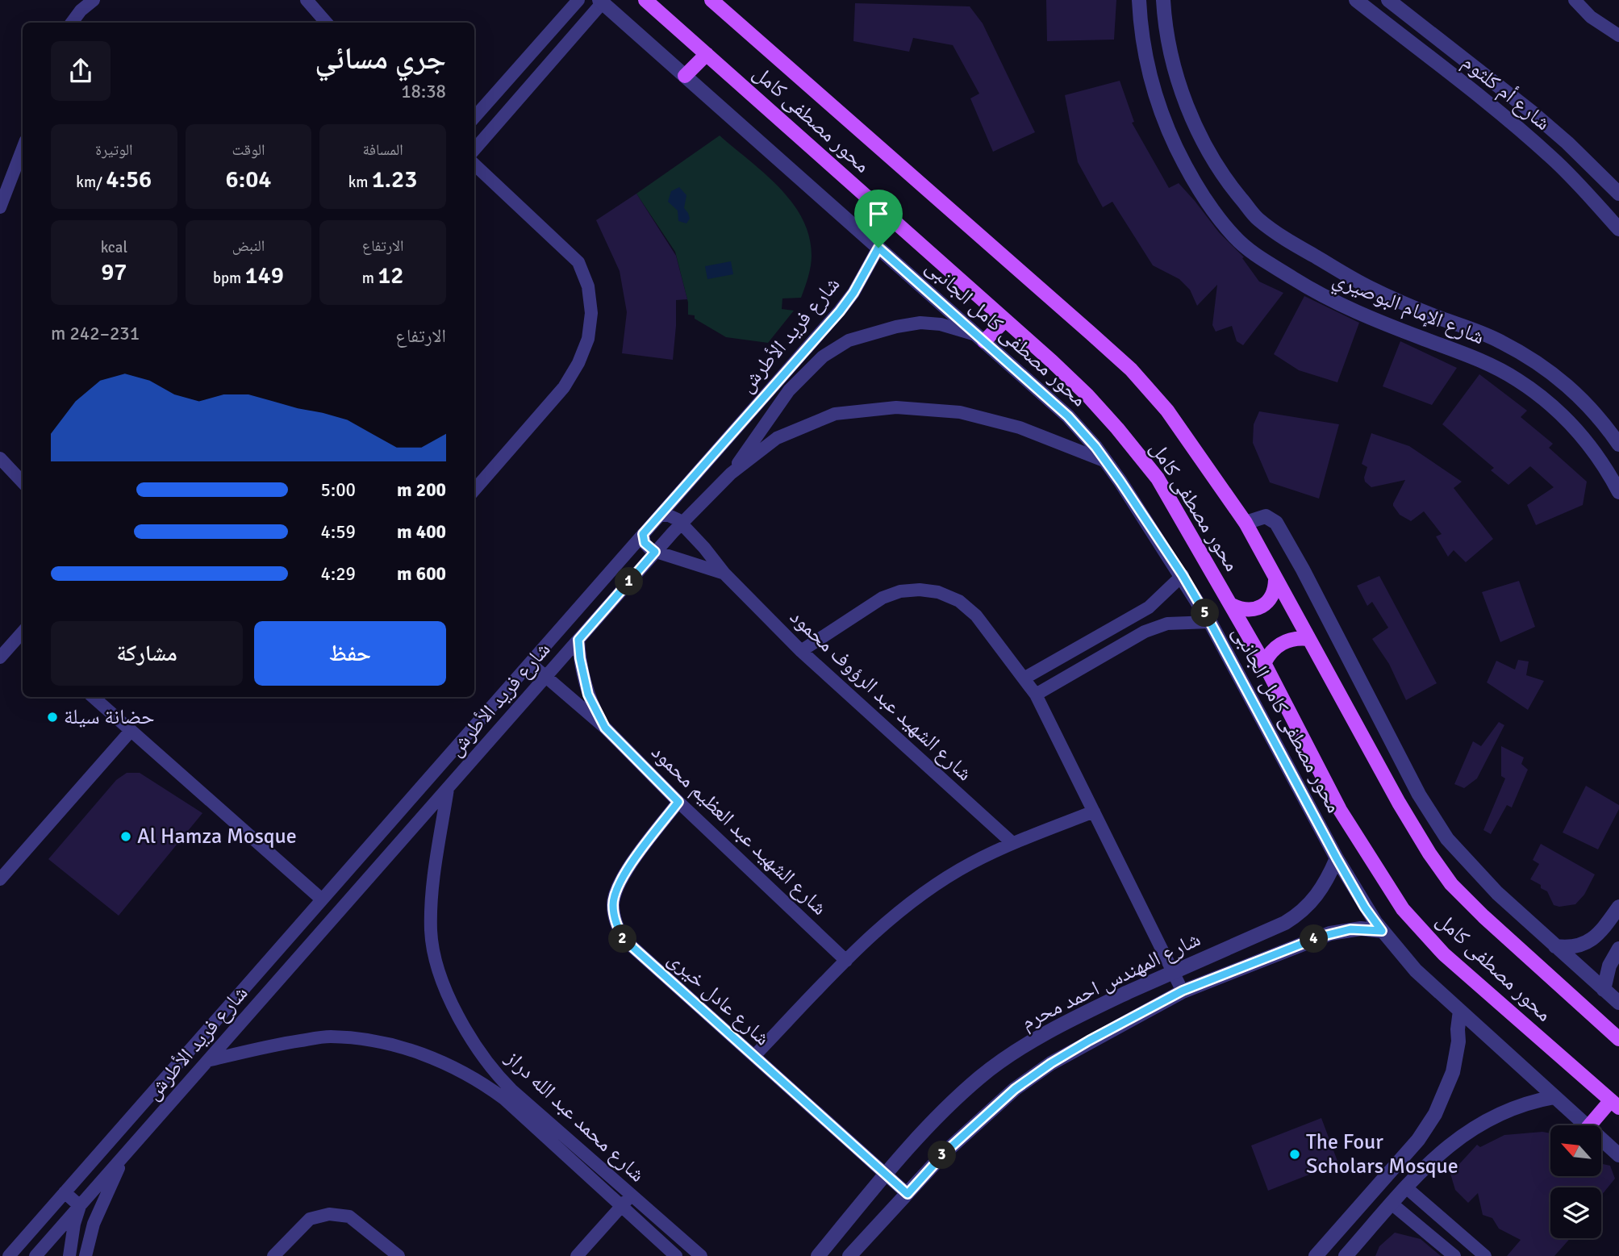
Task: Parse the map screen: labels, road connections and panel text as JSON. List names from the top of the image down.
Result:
{
  "streets": {
    "main road": ["محور مصطفى كامل"],
    "street": [
      "شارع أم كلثوم",
      "شارع الإمام البوصيري",
      "محور مصطفى كامل الجانبى",
      "شارع فريد الأطرش",
      "شارع الشهيد عبد الرؤوف محمود",
      "شارع الشهيد عبد العظيم محمود",
      "شارع المهندس احمد محرم",
      "شارع عادل خيرى",
      "شارع محمد عبد الله دراز"
    ]
  },
  "crossings": [
    ["محور مصطفى كامل الجانبى", "شارع فريد الأطرش"],
    ["محور مصطفى كامل الجانبى", "شارع المهندس احمد محرم"],
    ["شارع فريد الأطرش", "شارع الشهيد عبد الرؤوف محمود"],
    ["شارع فريد الأطرش", "شارع الشهيد عبد العظيم محمود"],
    ["شارع فريد الأطرش", "شارع محمد عبد الله دراز"],
    ["شارع الشهيد عبد العظيم محمود", "شارع عادل خيرى"],
    ["شارع المهندس احمد محرم", "شارع عادل خيرى"]
  ],
  "places": ["حضانة سيلة", "Al Hamza Mosque", "The Four Scholars Mosque"],
  "north": "top left",
  "page": {
    "heading": ["جري مسائي", "18:38"],
    "stats": [
      ["المسافة", "1.23 km"],
      ["الوقت", "6:04"],
      ["الوتيرة", "4:56 /km"],
      ["الارتفاع", "12 m"],
      ["النبض", "149 bpm"],
      ["kcal", "97"]
    ],
    "chart": ["الارتفاع", "231–242 m"],
    "list": [
      {
        "name": "200 m",
        "note": "5:00"
      },
      {
        "name": "400 m",
        "note": "4:59"
      },
      {
        "name": "600 m",
        "note": "4:29"
      }
    ],
    "pins": [
      "1",
      "5",
      "2",
      "4",
      "3"
    ],
    "buttons": ["حفظ", "مشاركة"]
  }
}
